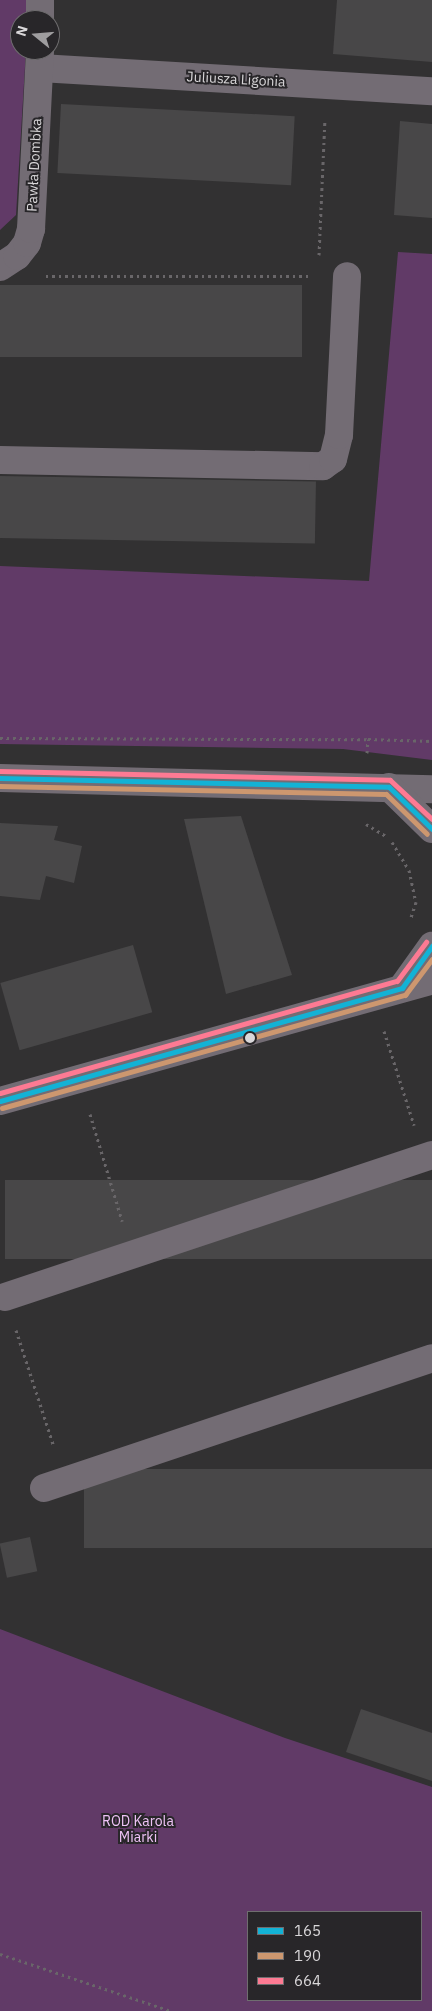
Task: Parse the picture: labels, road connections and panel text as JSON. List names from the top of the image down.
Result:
{
  "streets": {
    "street": ["Juliusza Ligonia", "Pawła Dombka"]
  },
  "parks": ["ROD Karola Miarki"],
  "lines": ["transit line 664", "transit line 165", "transit line 190"],
  "legend": ["165", "190", "664"],
  "north": "left"
}
